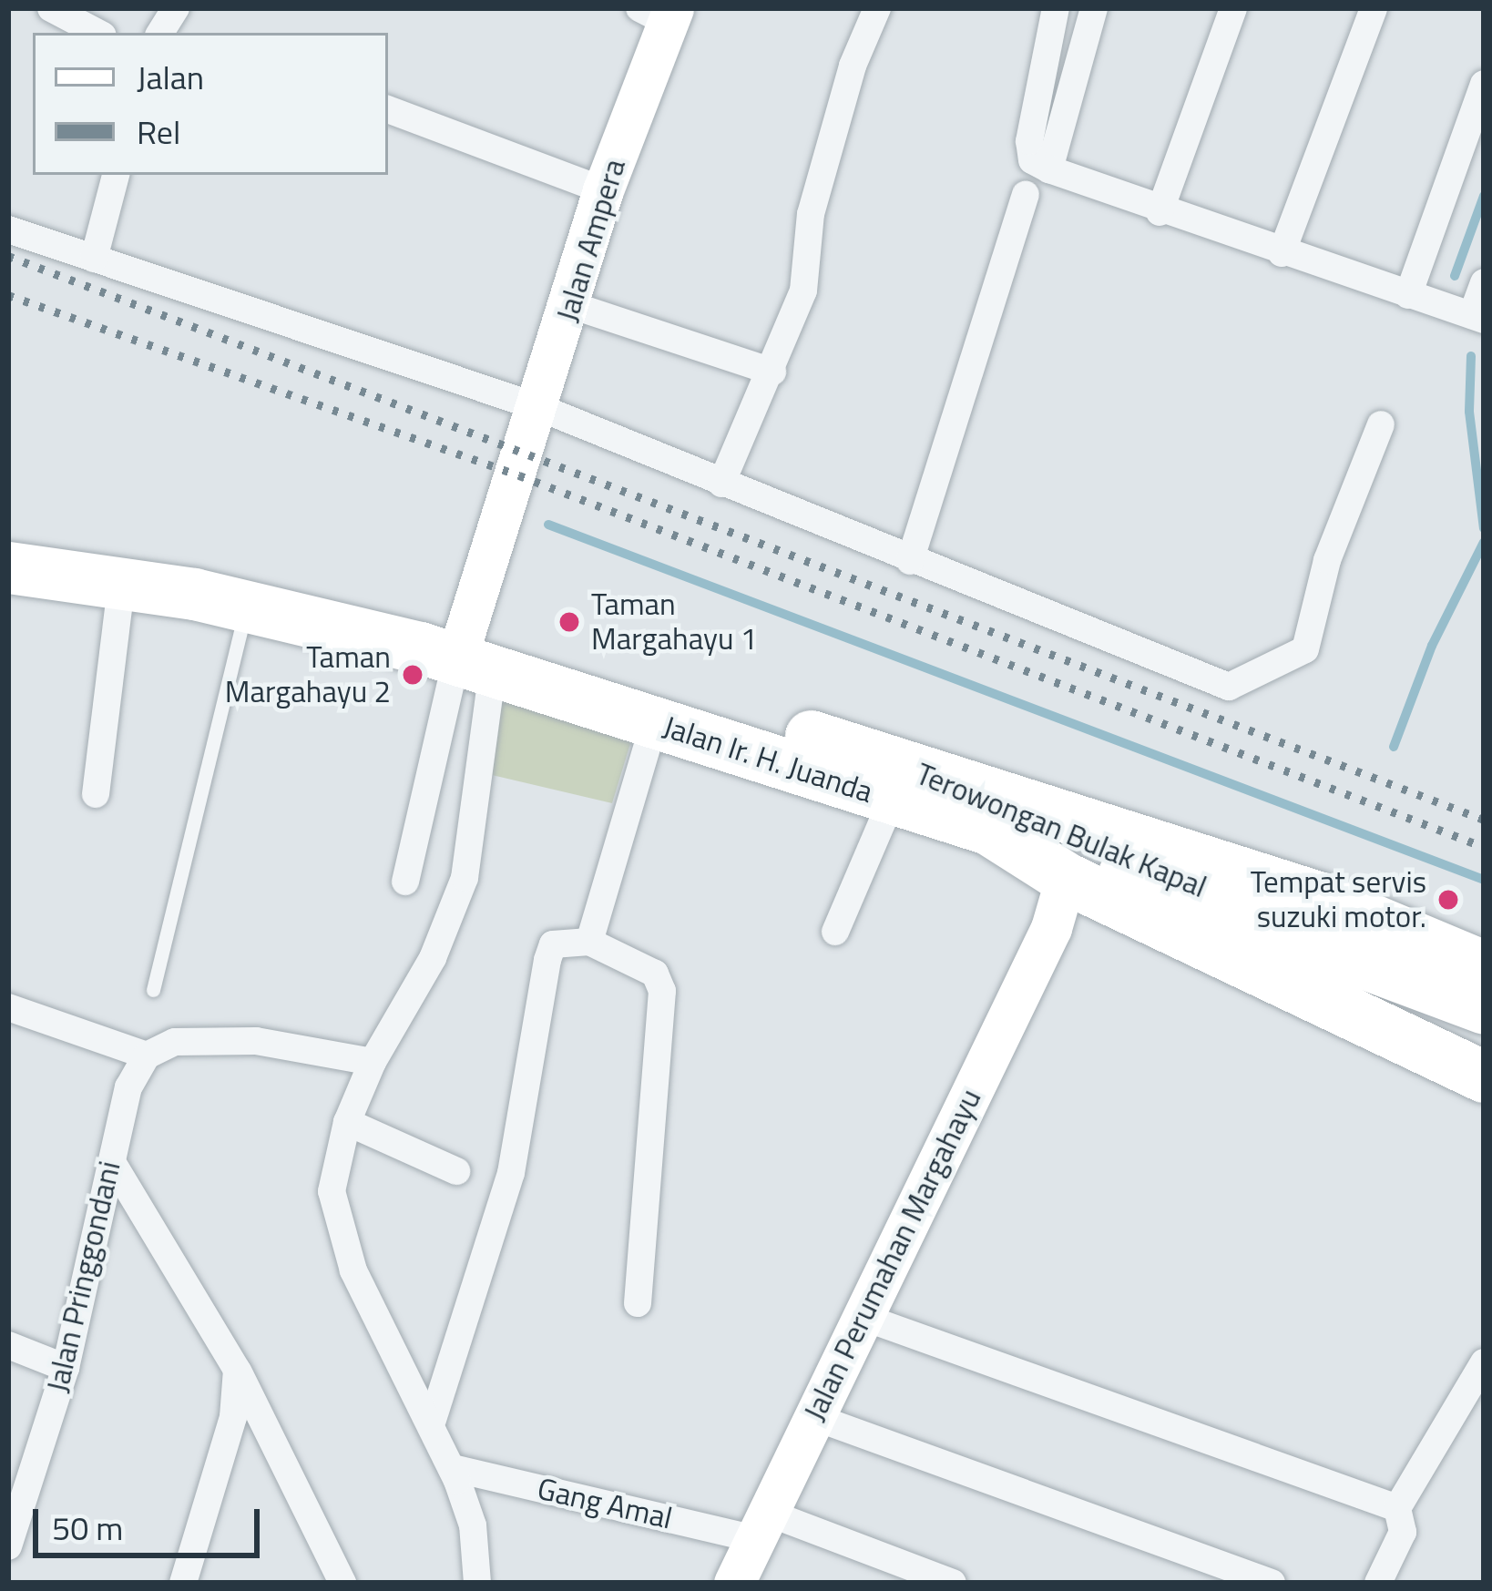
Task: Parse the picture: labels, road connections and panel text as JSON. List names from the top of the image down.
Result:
{
  "streets": {
    "highway": ["Jalan Ir. H. Juanda", "Terowongan Bulak Kapal"],
    "street": [
      "Jalan Ampera",
      "Jalan Perumahan Margahayu",
      "Jalan Pringgondani",
      "Gang Amal"
    ]
  },
  "crossings": [
    ["Jalan Ampera", "Jalan Ir. H. Juanda"],
    ["Jalan Ir. H. Juanda", "Terowongan Bulak Kapal"],
    ["Jalan Ir. H. Juanda", "Jalan Perumahan Margahayu"],
    ["Jalan Perumahan Margahayu", "Gang Amal"]
  ],
  "places": ["Taman Margahayu 1", "Taman Margahayu 2", "Tempat servis suzuki motor."],
  "legend": ["Jalan", "Rel"],
  "scale_bar": "50 m"
}
